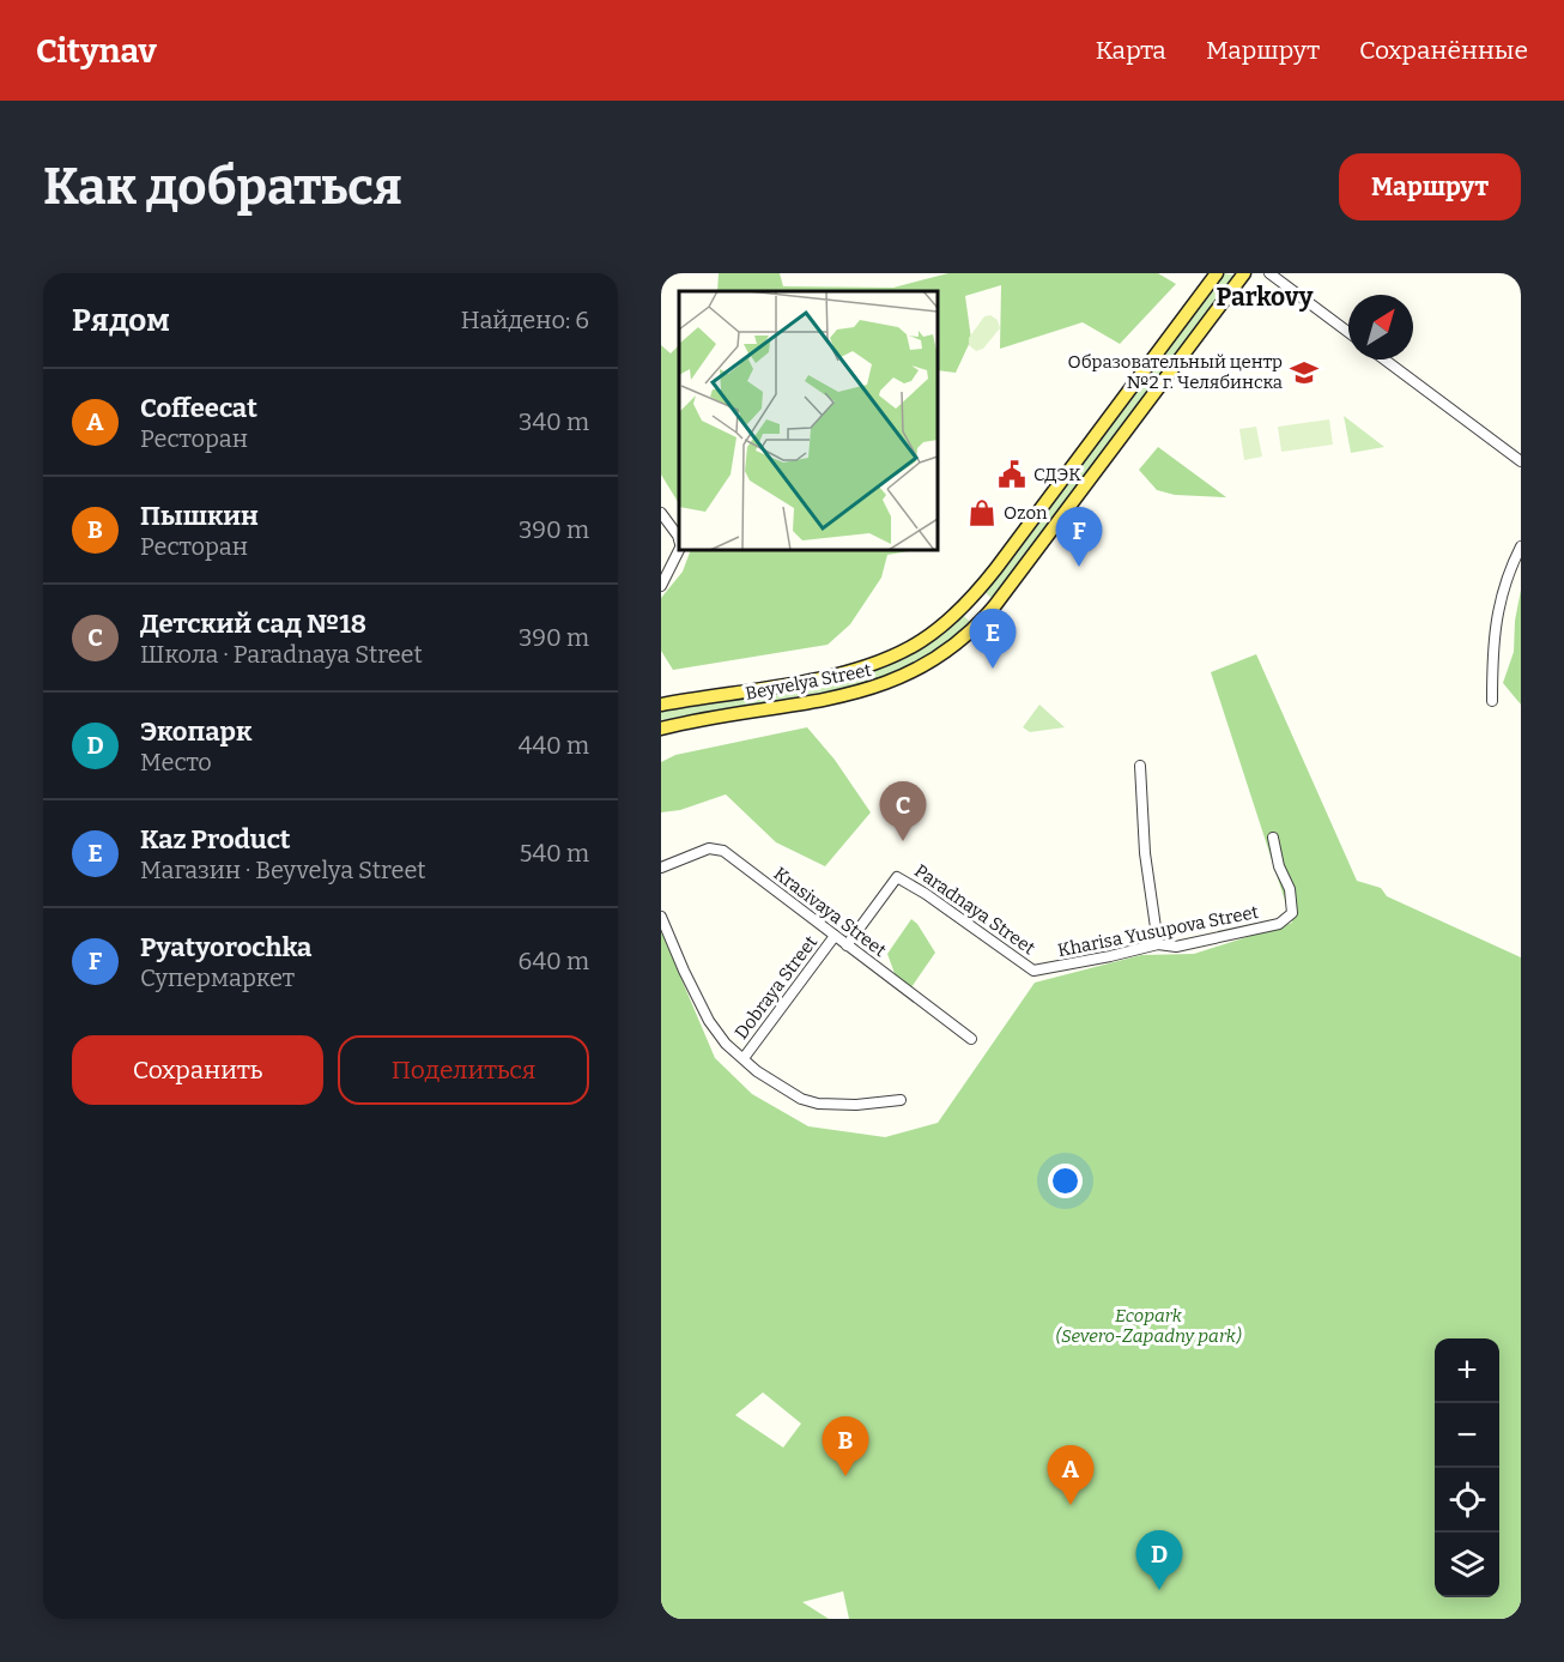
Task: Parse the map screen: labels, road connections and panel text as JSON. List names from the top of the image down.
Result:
{
  "streets": {
    "main road": ["Beyvelya Street"],
    "street": [
      "Paradnaya Street",
      "Krasivaya Street",
      "Kharisa Yusupova Street",
      "Dobraya Street"
    ]
  },
  "crossings": [
    ["Paradnaya Street", "Krasivaya Street"],
    ["Paradnaya Street", "Kharisa Yusupova Street"],
    ["Krasivaya Street", "Dobraya Street"]
  ],
  "districts": ["Parkovy"],
  "parks": ["Ecopark (Severo-Zapadny park)"],
  "places": {
    "school or university": ["Образовательный центр №2 г. Челябинска"],
    "public building": ["СДЭК"],
    "shop": ["Ozon"]
  },
  "north": "top right",
  "page": {
    "header": "Citynav",
    "nav": ["Карта", "Маршрут", "Сохранённые"],
    "buttons": [
      "Маршрут",
      ["Сохранить", "Поделиться"]
    ],
    "title": "Как добраться",
    "heading": ["Рядом", "Найдено: 6"],
    "list": [
      {
        "mark": "A",
        "name": "Coffeecat",
        "note": "Ресторан",
        "value": "340 m"
      },
      {
        "mark": "B",
        "name": "Пышкин",
        "note": "Ресторан",
        "value": "390 m"
      },
      {
        "mark": "C",
        "name": "Детский сaд №18",
        "note": "Школа · Paradnaya Street",
        "value": "390 m"
      },
      {
        "mark": "D",
        "name": "Экопарк",
        "note": "Место",
        "value": "440 m"
      },
      {
        "mark": "E",
        "name": "Kaz Product",
        "note": "Магазин · Beyvelya Street",
        "value": "540 m"
      },
      {
        "mark": "F",
        "name": "Pyatyorochka",
        "note": "Супермаркет",
        "value": "640 m"
      }
    ],
    "pins": [
      "F",
      "E",
      "C",
      "B",
      "A",
      "D"
    ],
    "map_buttons": ["+", "−"]
  }
}
